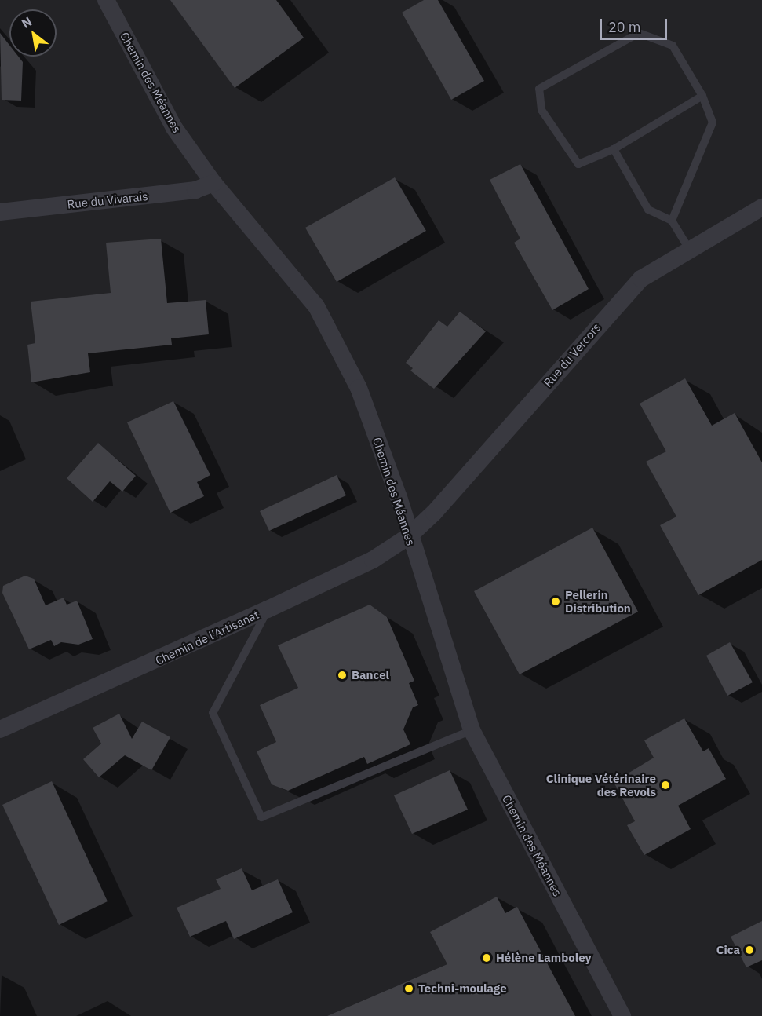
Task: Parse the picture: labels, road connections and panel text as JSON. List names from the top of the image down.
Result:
{
  "streets": {
    "street": [
      "Chemin des Méannes",
      "Rue du Vivarais",
      "Rue du Vercors",
      "Chemin de l'Artisanat"
    ]
  },
  "crossings": [
    ["Chemin des Méannes", "Rue du Vivarais"],
    ["Chemin des Méannes", "Rue du Vercors"],
    ["Chemin des Méannes", "Chemin de l'Artisanat"],
    ["Rue du Vercors", "Chemin de l'Artisanat"]
  ],
  "places": [
    "Pellerin Distribution",
    "Bancel",
    "Clinique Vétérinaire des Revols",
    "Cica",
    "Hélène Lamboley",
    "Techni-moulage"
  ],
  "scale_bar": "20 m",
  "north": "top left"
}
